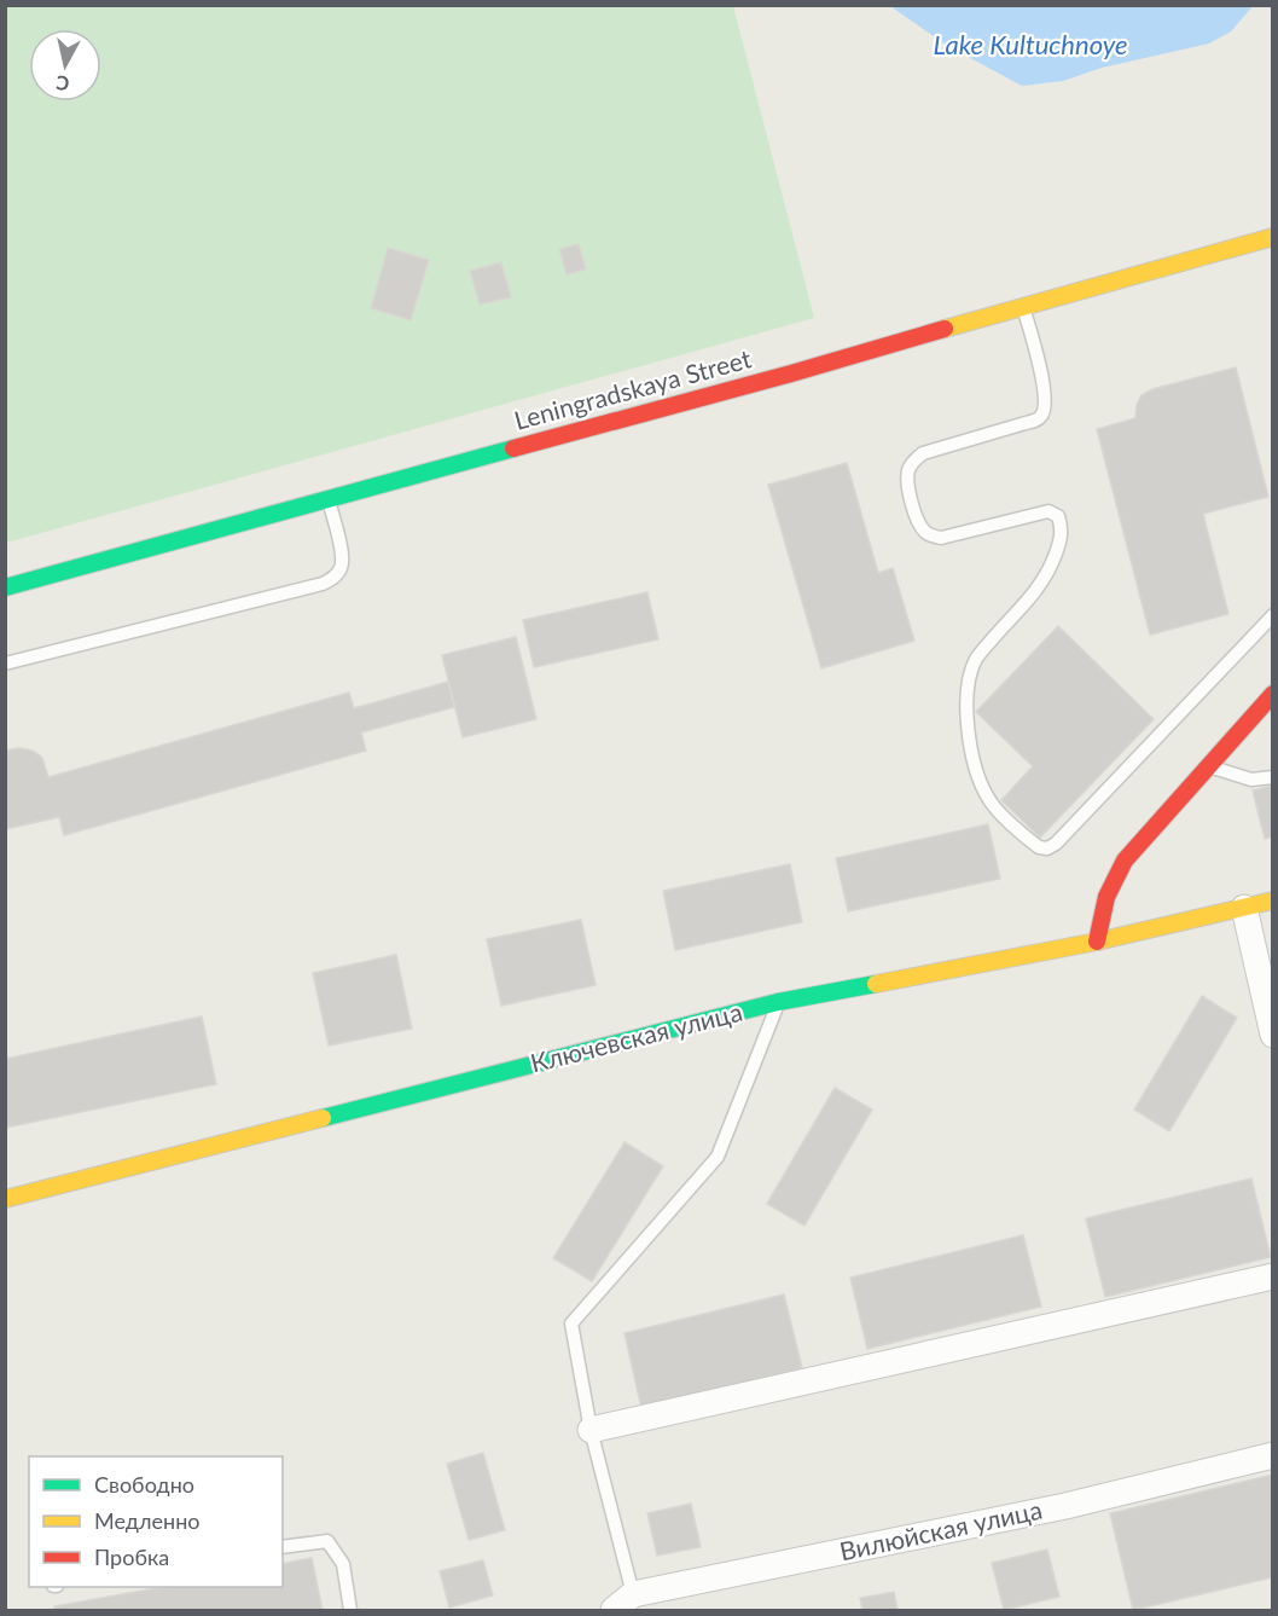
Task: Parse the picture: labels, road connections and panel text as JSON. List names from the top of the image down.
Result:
{
  "streets": {
    "main road": ["Leningradskaya Street", "Ключевская улица"],
    "street": ["Вилюйская улица"]
  },
  "water": ["Lake Kultuchnoye"],
  "legend": ["Свободно", "Медленно", "Пробка"],
  "north": "bottom"
}
